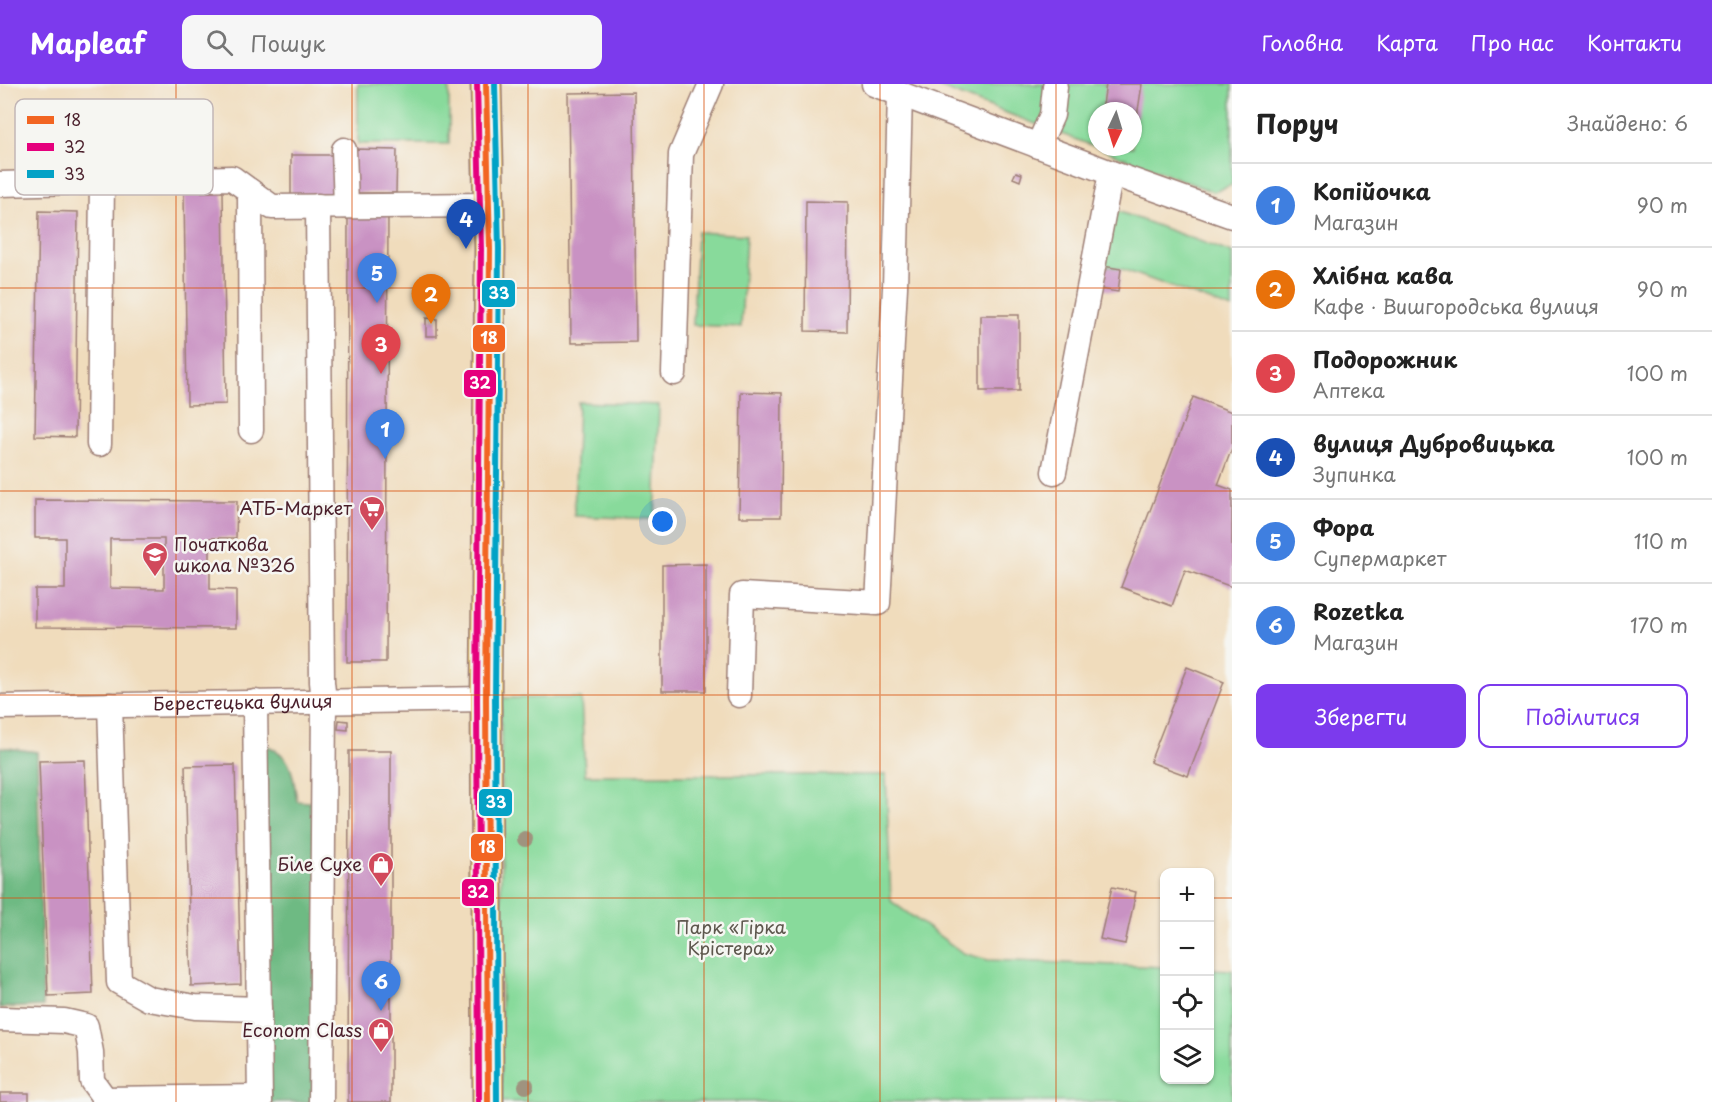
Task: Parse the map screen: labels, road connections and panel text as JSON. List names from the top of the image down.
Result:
{
  "streets": {
    "street": ["Берестецька вулиця"]
  },
  "parks": ["Парк «Гірка Крістера»"],
  "places": {
    "supermarket": ["АТБ-Маркет"],
    "school or university": ["Початкова школа №326"],
    "shop": ["Біле Сухе", "Econom Class"]
  },
  "lines": ["transit line 18", "transit line 32", "transit line 33"],
  "legend": ["18", "32", "33"],
  "north": "bottom",
  "page": {
    "header": "Mapleaf",
    "search": "Пошук",
    "nav": [
      "Головна",
      "Карта",
      "Про нас",
      "Контакти"
    ],
    "heading": ["Поруч", "Знайдено: 6"],
    "list": [
      {
        "mark": "1",
        "name": "Копійочка",
        "note": "Магазин",
        "value": "90 m"
      },
      {
        "mark": "2",
        "name": "Хлібна кава",
        "note": "Кафе · Вишгородська вулиця",
        "value": "90 m"
      },
      {
        "mark": "3",
        "name": "Подорожник",
        "note": "Аптека",
        "value": "100 m"
      },
      {
        "mark": "4",
        "name": "вулиця Дубровицька",
        "note": "Зупинка",
        "value": "100 m"
      },
      {
        "mark": "5",
        "name": "Фора",
        "note": "Супермаркет",
        "value": "110 m"
      },
      {
        "mark": "6",
        "name": "Rozetka",
        "note": "Магазин",
        "value": "170 m"
      }
    ],
    "pins": [
      "4",
      "5",
      "2",
      "3",
      "1",
      "6"
    ],
    "buttons": ["Зберегти", "Поділитися"],
    "map_buttons": ["+", "−"]
  }
}
